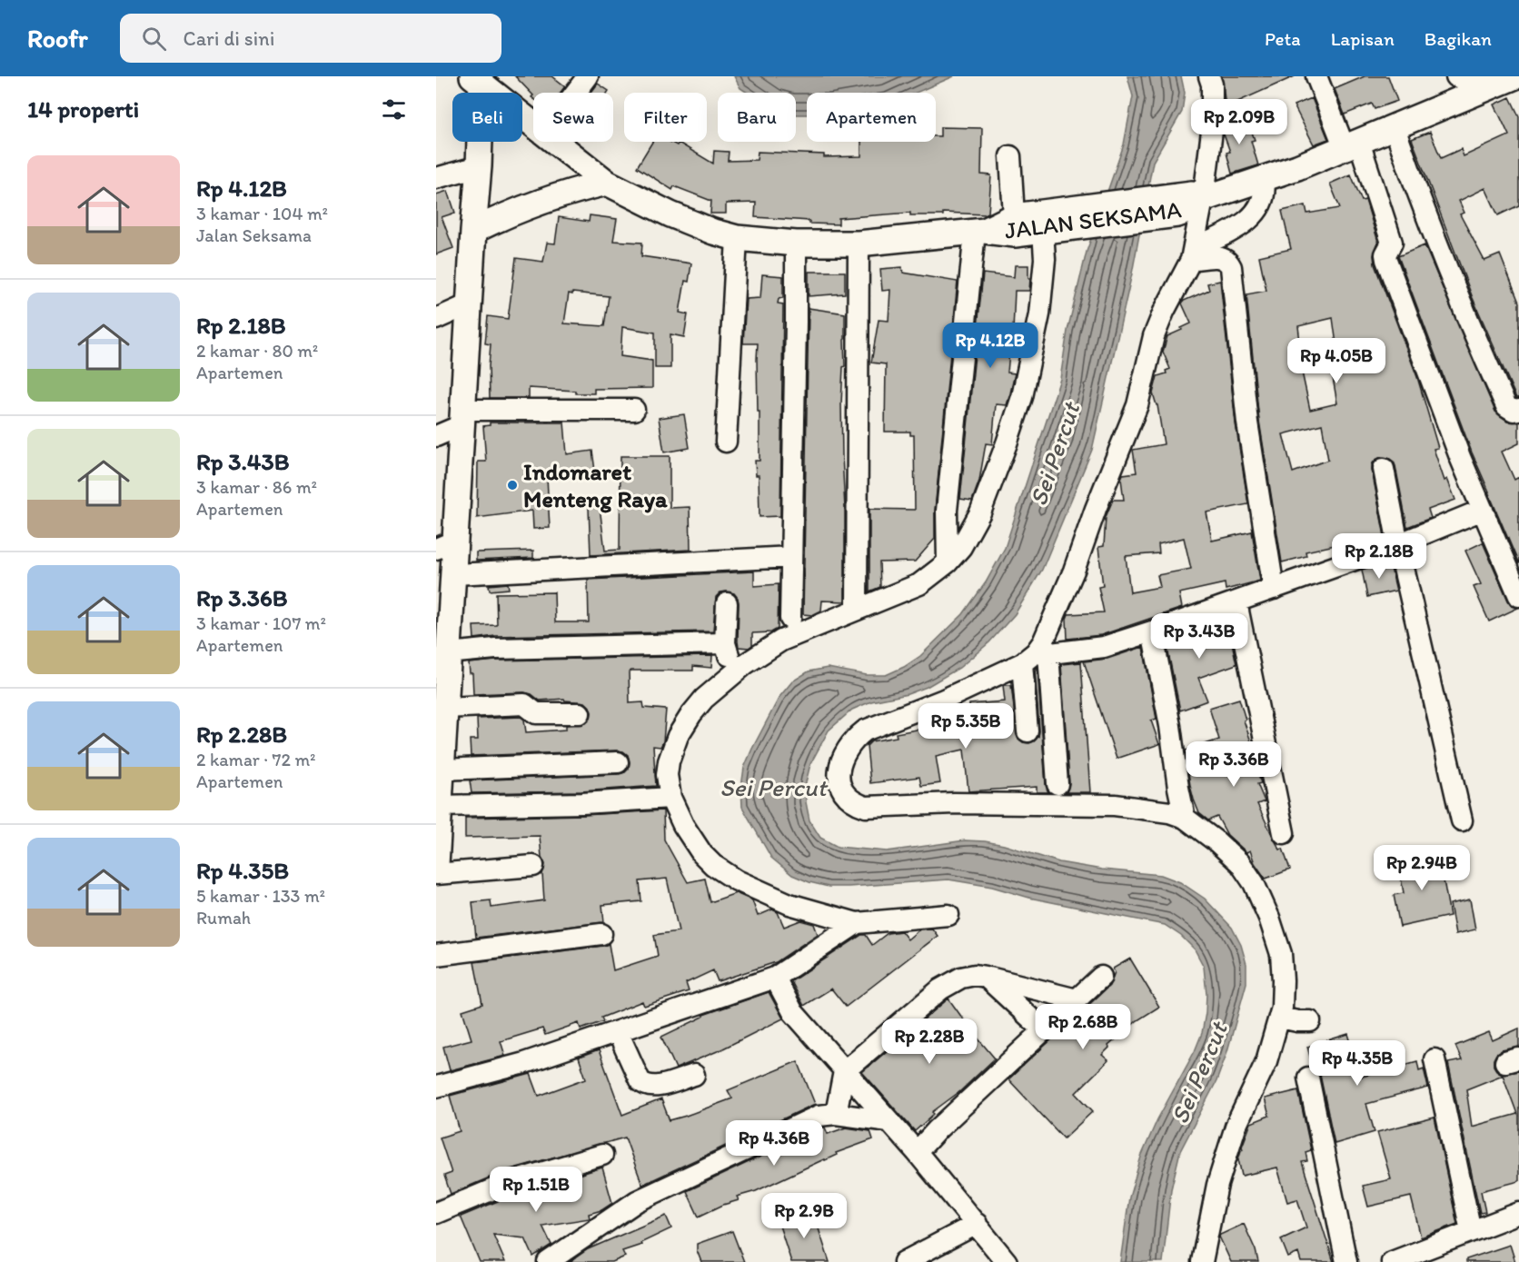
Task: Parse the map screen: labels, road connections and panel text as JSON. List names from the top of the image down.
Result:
{
  "streets": {
    "main road": ["JALAN SEKSAMA"]
  },
  "water": ["Sei Percut"],
  "places": ["Indomaret Menteng Raya"],
  "page": {
    "header": "Roofr",
    "search": "Cari di sini",
    "nav": ["Peta", "Lapisan", "Bagikan"],
    "heading": "14 properti",
    "chip": [
      "Beli",
      "Sewa",
      "Filter",
      "Baru",
      "Apartemen"
    ],
    "price": [
      "Rp 2.09B",
      "Rp 4.12B",
      "Rp 4.05B",
      "Rp 2.18B",
      "Rp 3.43B",
      "Rp 5.35B",
      "Rp 3.36B",
      "Rp 2.94B",
      "Rp 2.68B",
      "Rp 2.28B",
      "Rp 4.35B",
      "Rp 4.36B",
      "Rp 1.51B",
      "Rp 2.9B"
    ],
    "list": [
      {
        "name": "Rp 4.12B",
        "note": "3 kamar · 104 m² · Jalan Seksama"
      },
      {
        "name": "Rp 2.18B",
        "note": "2 kamar · 80 m² · Apartemen"
      },
      {
        "name": "Rp 3.43B",
        "note": "3 kamar · 86 m² · Apartemen"
      },
      {
        "name": "Rp 3.36B",
        "note": "3 kamar · 107 m² · Apartemen"
      },
      {
        "name": "Rp 2.28B",
        "note": "2 kamar · 72 m² · Apartemen"
      },
      {
        "name": "Rp 4.35B",
        "note": "5 kamar · 133 m² · Rumah"
      }
    ]
  }
}
